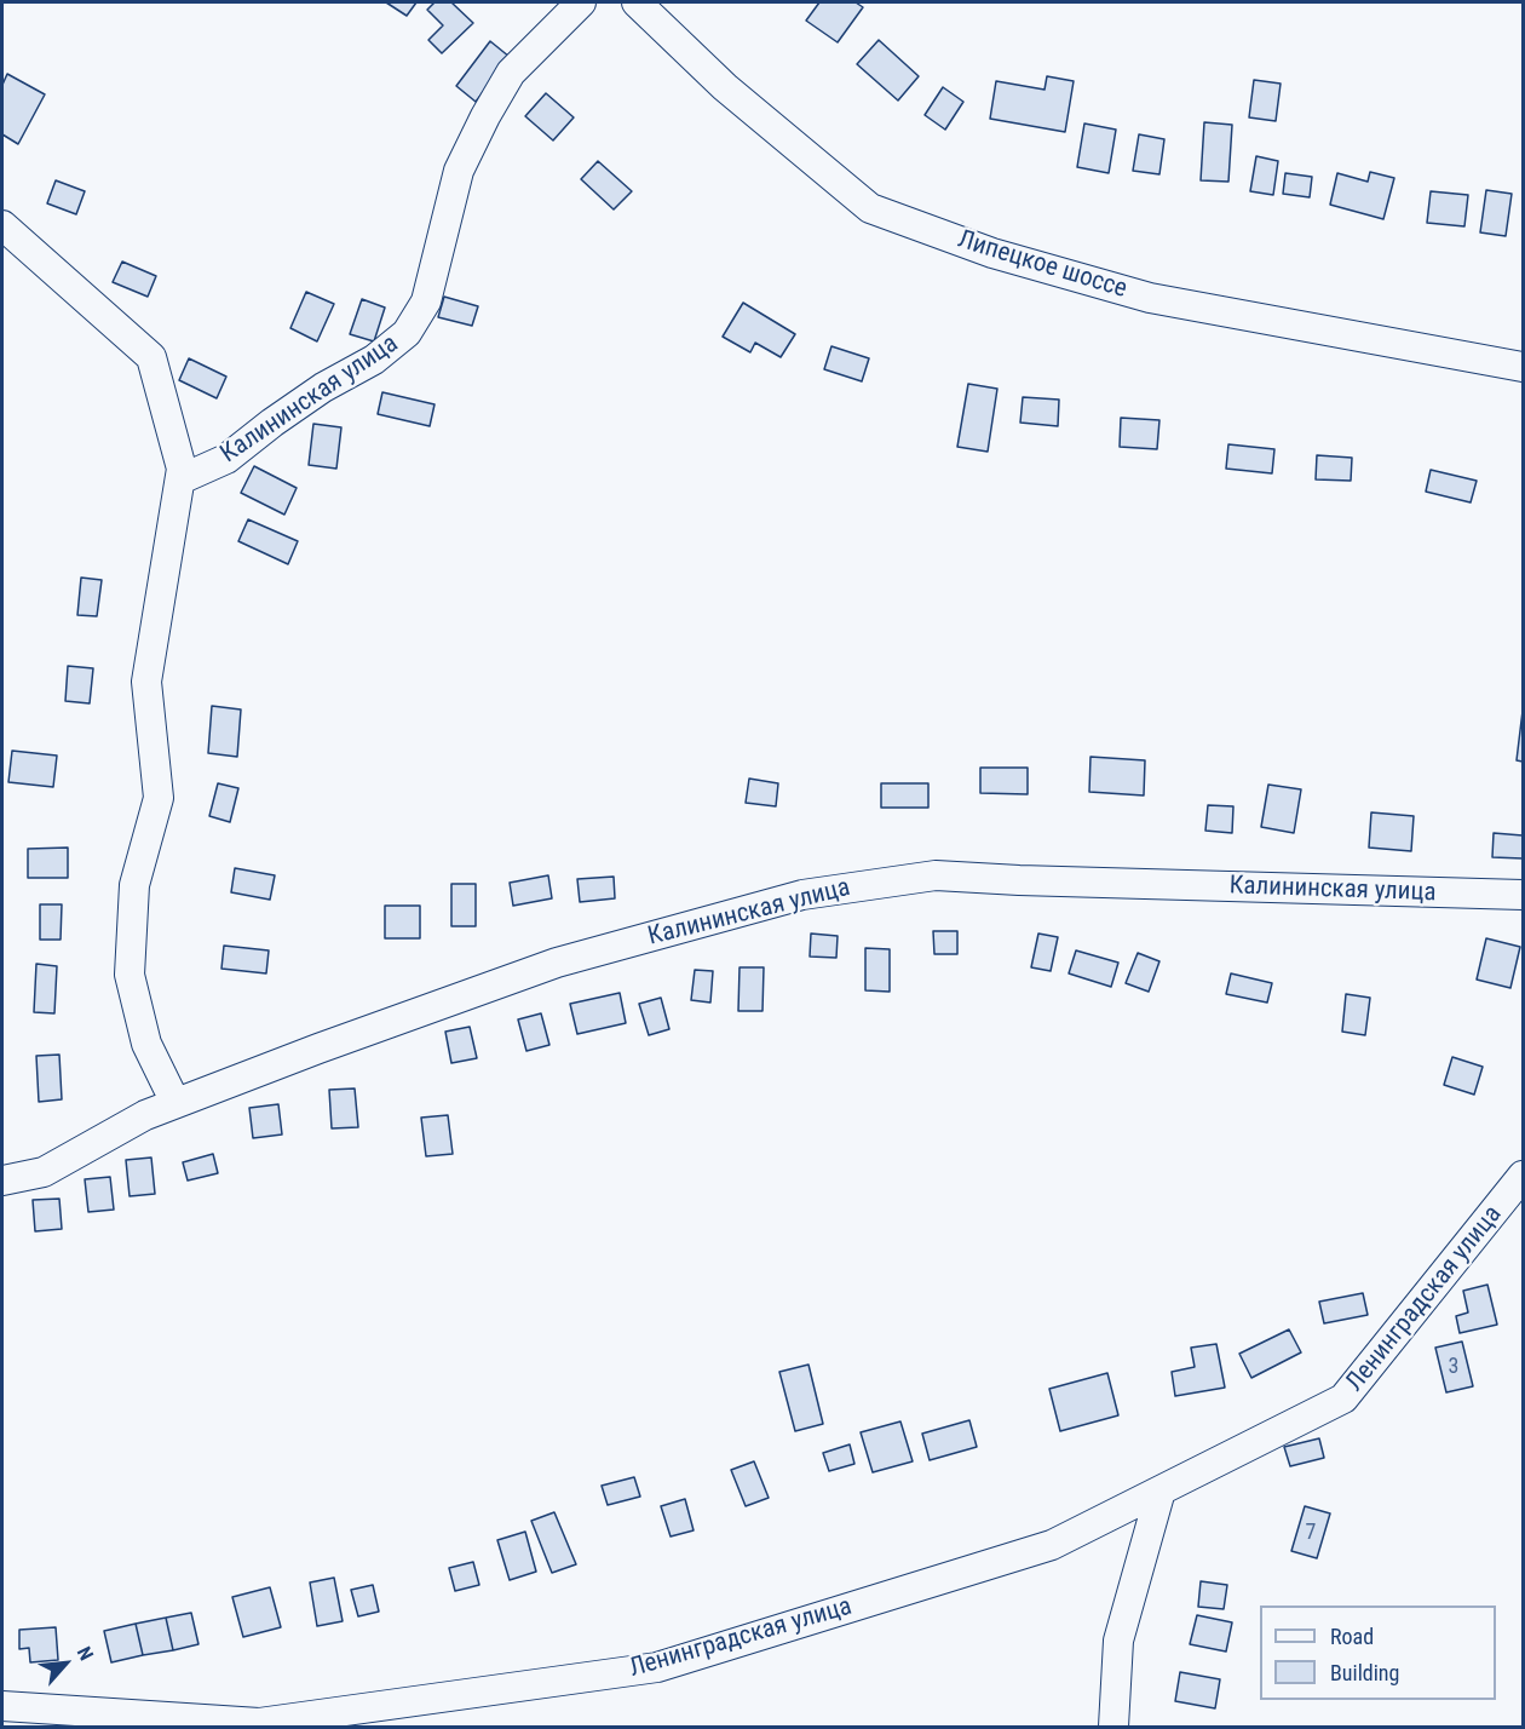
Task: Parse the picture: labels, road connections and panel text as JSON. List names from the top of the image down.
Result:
{
  "streets": {
    "street": ["Липецкое шоссе", "Калининская улица", "Ленинградская улица"]
  },
  "house_numbers": ["3", "7"],
  "legend": ["Road", "Building"],
  "north": "top right"
}
